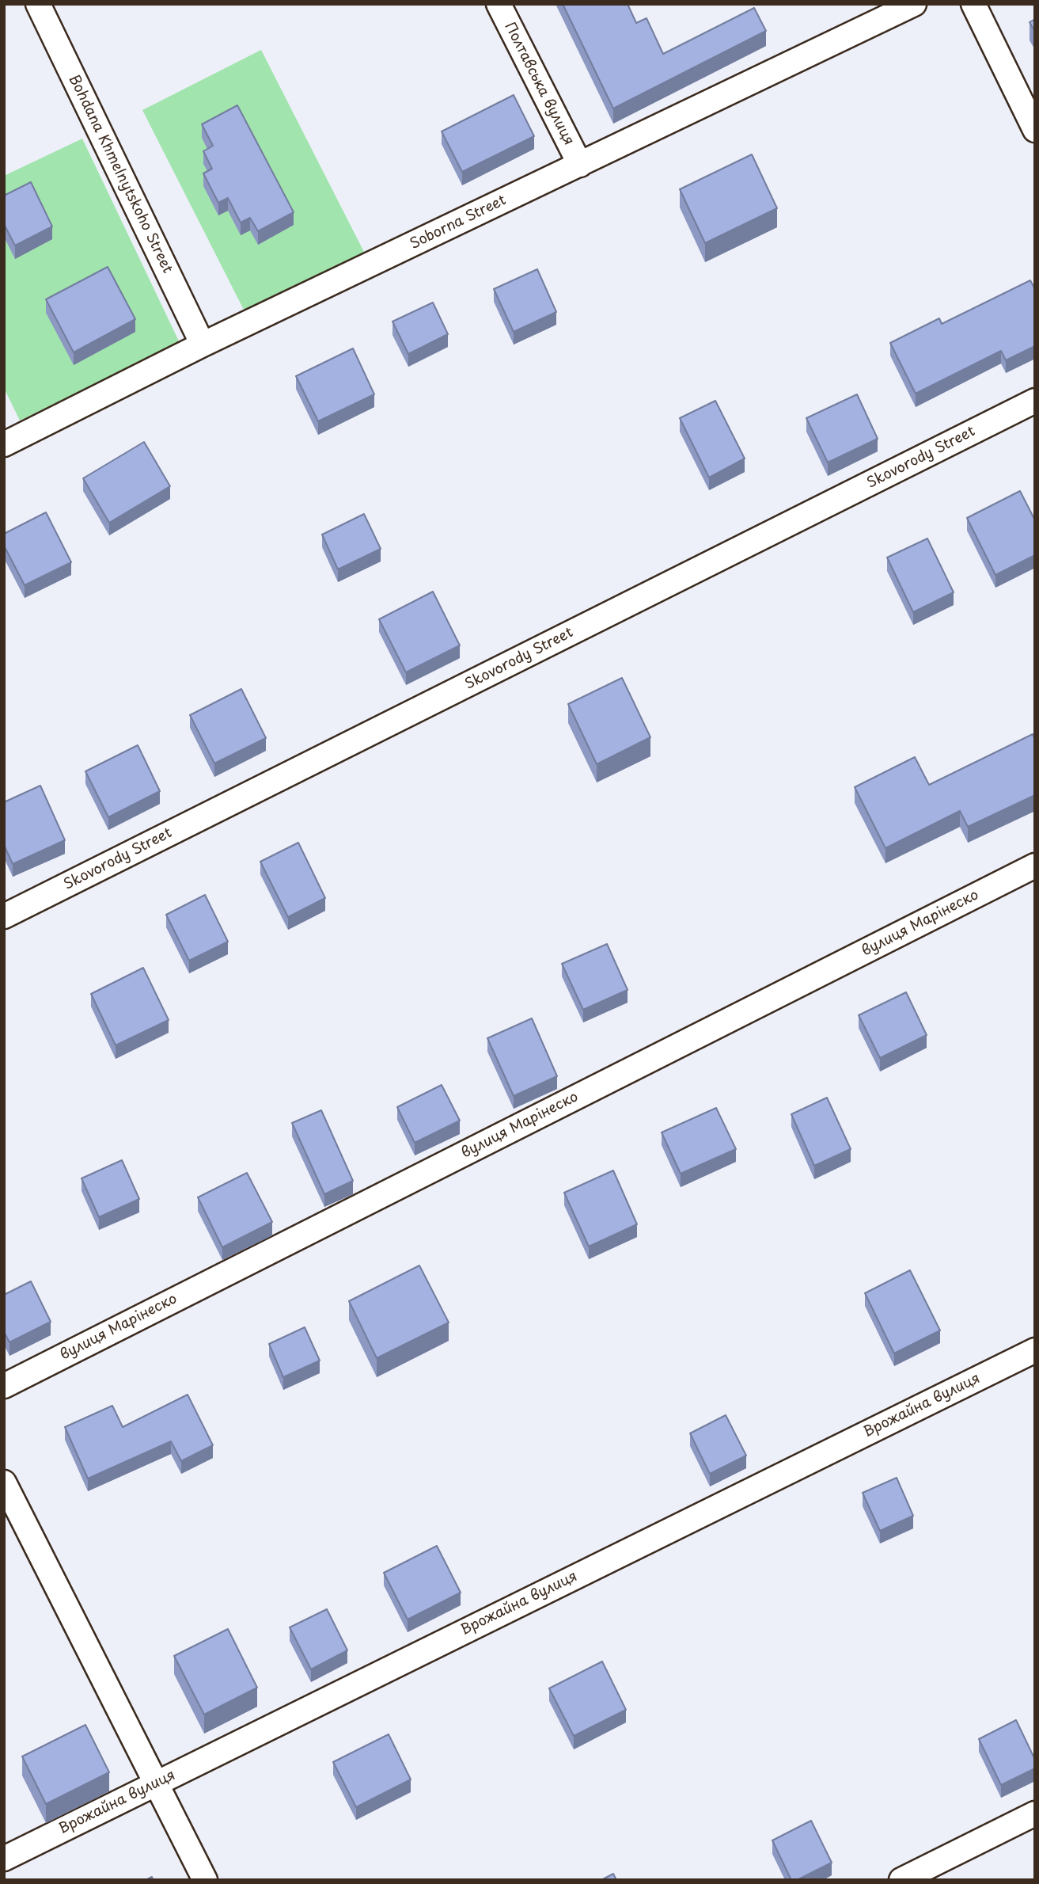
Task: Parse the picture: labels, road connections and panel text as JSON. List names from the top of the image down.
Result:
{
  "streets": {
    "street": [
      "Полтавська вулиця",
      "Bohdana Khmelnytskoho Street",
      "Soborna Street",
      "Skovorody Street",
      "вулиця Марінеско",
      "Врожайна вулиця"
    ]
  },
  "crossings": [
    ["Полтавська вулиця", "Soborna Street"],
    ["Bohdana Khmelnytskoho Street", "Soborna Street"]
  ]
}
